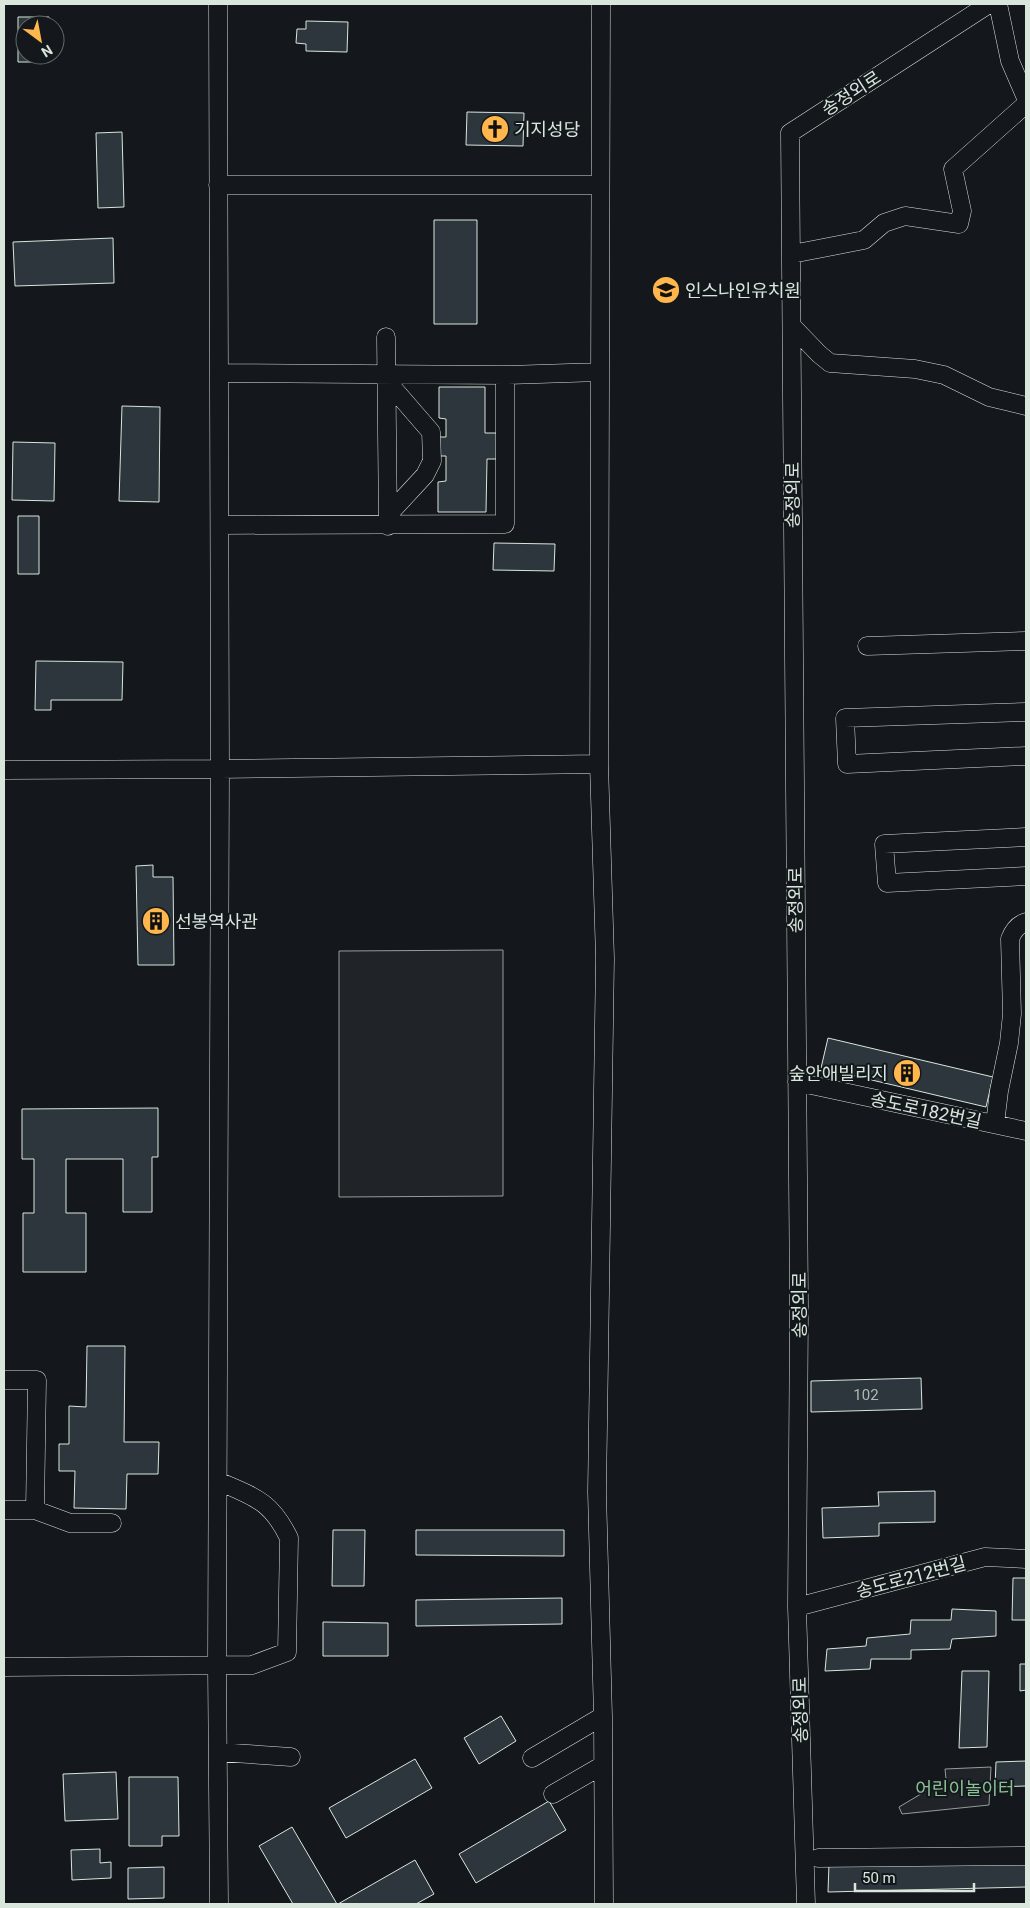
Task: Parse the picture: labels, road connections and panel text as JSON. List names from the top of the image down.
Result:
{
  "streets": {
    "street": ["송정외로", "송도로182번길", "송도로212번길"]
  },
  "crossings": [
    ["송정외로", "송도로182번길"],
    ["송정외로", "송도로212번길"]
  ],
  "parks": ["어린이놀이터"],
  "places": {
    "church": ["기지성당"],
    "school or university": ["인스나인유치원"],
    "building": ["선봉역사관", "숲안애빌리지"]
  },
  "house_numbers": ["102"],
  "scale_bar": "50 m",
  "north": "bottom right"
}
